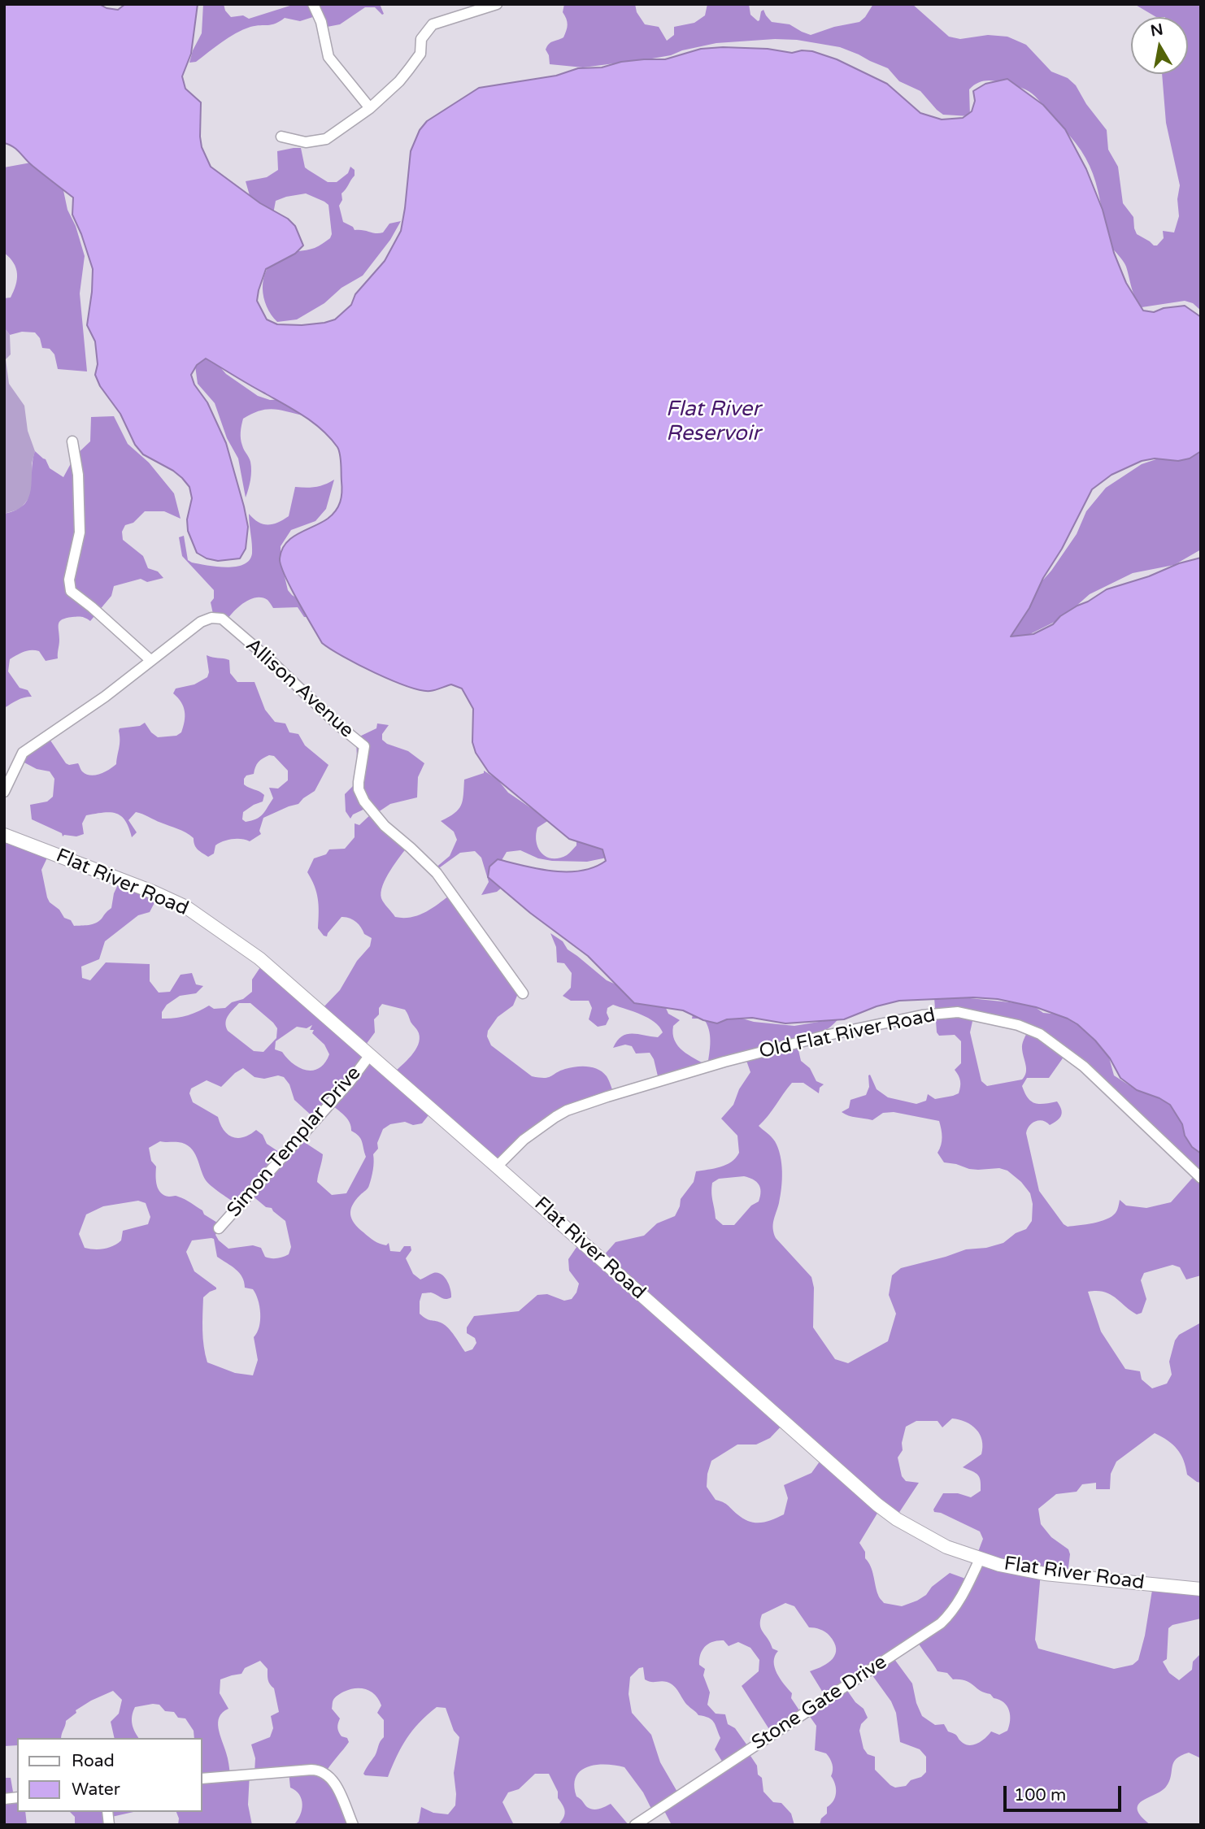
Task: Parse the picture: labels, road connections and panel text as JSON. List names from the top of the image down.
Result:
{
  "streets": {
    "main road": ["Flat River Road"],
    "street": [
      "Allison Avenue",
      "Old Flat River Road",
      "Simon Templar Drive",
      "Stone Gate Drive"
    ]
  },
  "crossings": [
    ["Flat River Road", "Old Flat River Road"],
    ["Flat River Road", "Simon Templar Drive"],
    ["Flat River Road", "Stone Gate Drive"]
  ],
  "water": ["Flat River Reservoir"],
  "legend": ["Road", "Water"],
  "scale_bar": "100 m",
  "north": "top"
}
